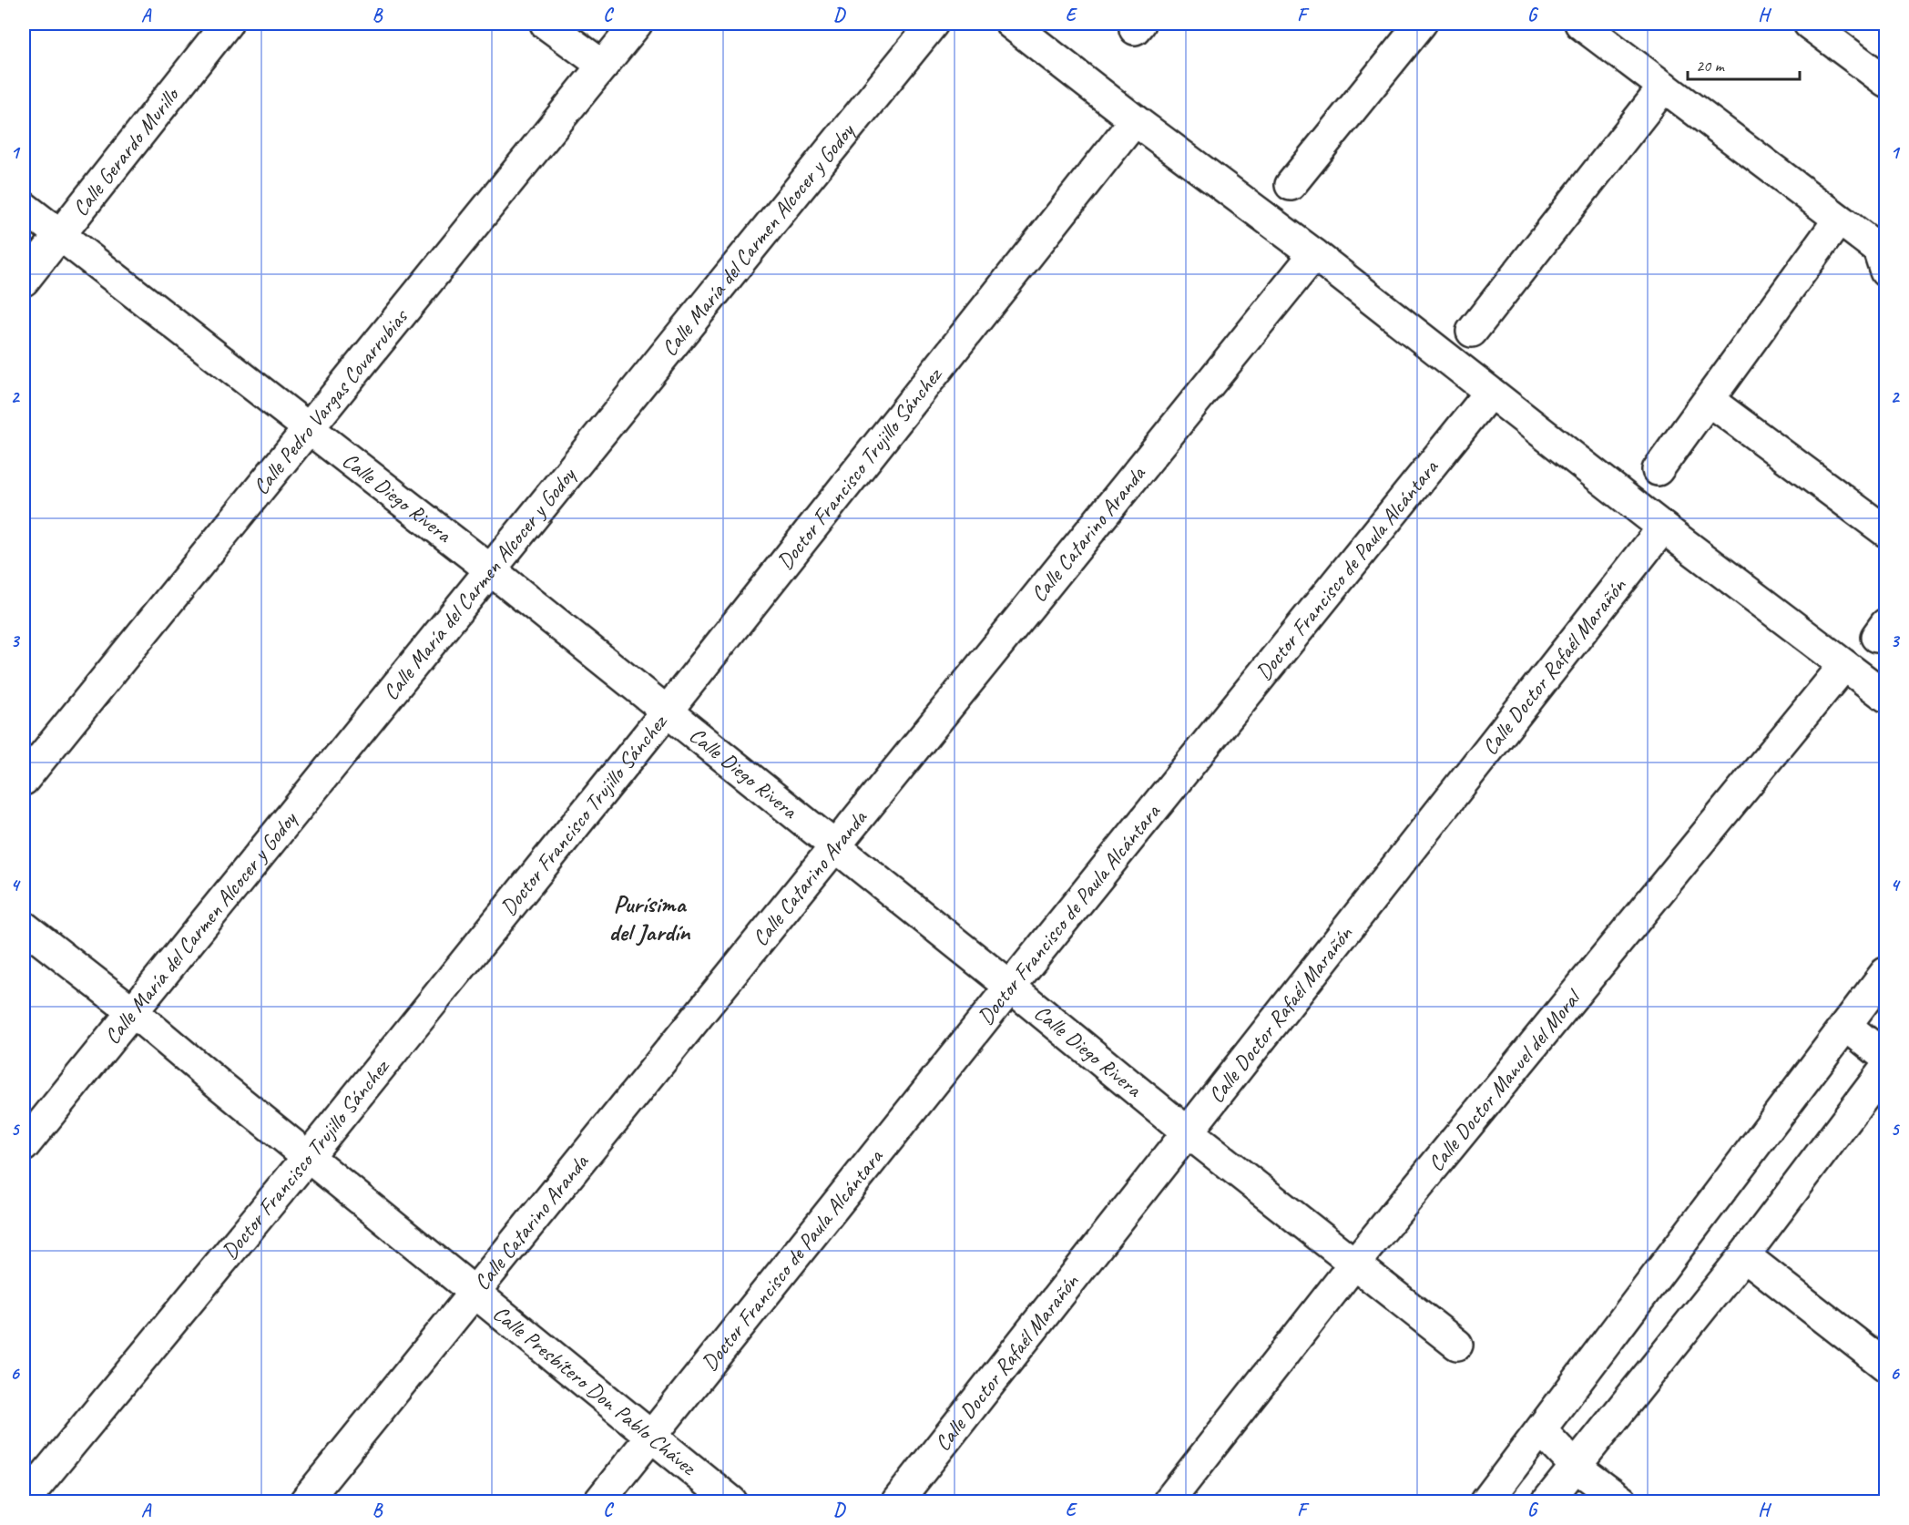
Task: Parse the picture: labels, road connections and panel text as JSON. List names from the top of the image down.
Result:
{
  "streets": {
    "street": [
      "Calle Gerardo Murillo",
      "Calle María del Carmen Alcocer y Godoy",
      "Calle Pedro Vargas Covarrubias",
      "Doctor Francisco Trujillo Sánchez",
      "Calle Diego Rivera",
      "Calle Catarino Aranda",
      "Doctor Francisco de Paula Alcántara",
      "Calle Doctor Rafaél Marañón",
      "Calle Doctor Manuel del Moral",
      "Calle Presbítero Don Pablo Chávez"
    ]
  },
  "crossings": [
    ["Calle Gerardo Murillo", "Calle Diego Rivera"],
    ["Calle María del Carmen Alcocer y Godoy", "Calle Diego Rivera"],
    ["Calle María del Carmen Alcocer y Godoy", "Calle Presbítero Don Pablo Chávez"],
    ["Calle Pedro Vargas Covarrubias", "Calle Diego Rivera"],
    ["Doctor Francisco Trujillo Sánchez", "Calle Diego Rivera"],
    ["Doctor Francisco Trujillo Sánchez", "Calle Presbítero Don Pablo Chávez"],
    ["Calle Diego Rivera", "Calle Catarino Aranda"],
    ["Calle Diego Rivera", "Doctor Francisco de Paula Alcántara"],
    ["Calle Diego Rivera", "Calle Doctor Rafaél Marañón"],
    ["Calle Diego Rivera", "Calle Doctor Manuel del Moral"],
    ["Calle Catarino Aranda", "Calle Presbítero Don Pablo Chávez"],
    ["Doctor Francisco de Paula Alcántara", "Calle Presbítero Don Pablo Chávez"]
  ],
  "districts": ["Purísima del Jardín"],
  "scale_bar": "20 m",
  "grid": {
    "columns": [
      "A",
      "B",
      "C",
      "D",
      "E",
      "F",
      "G",
      "H"
    ],
    "rows": [
      "1",
      "2",
      "3",
      "4",
      "5",
      "6"
    ]
  }
}
